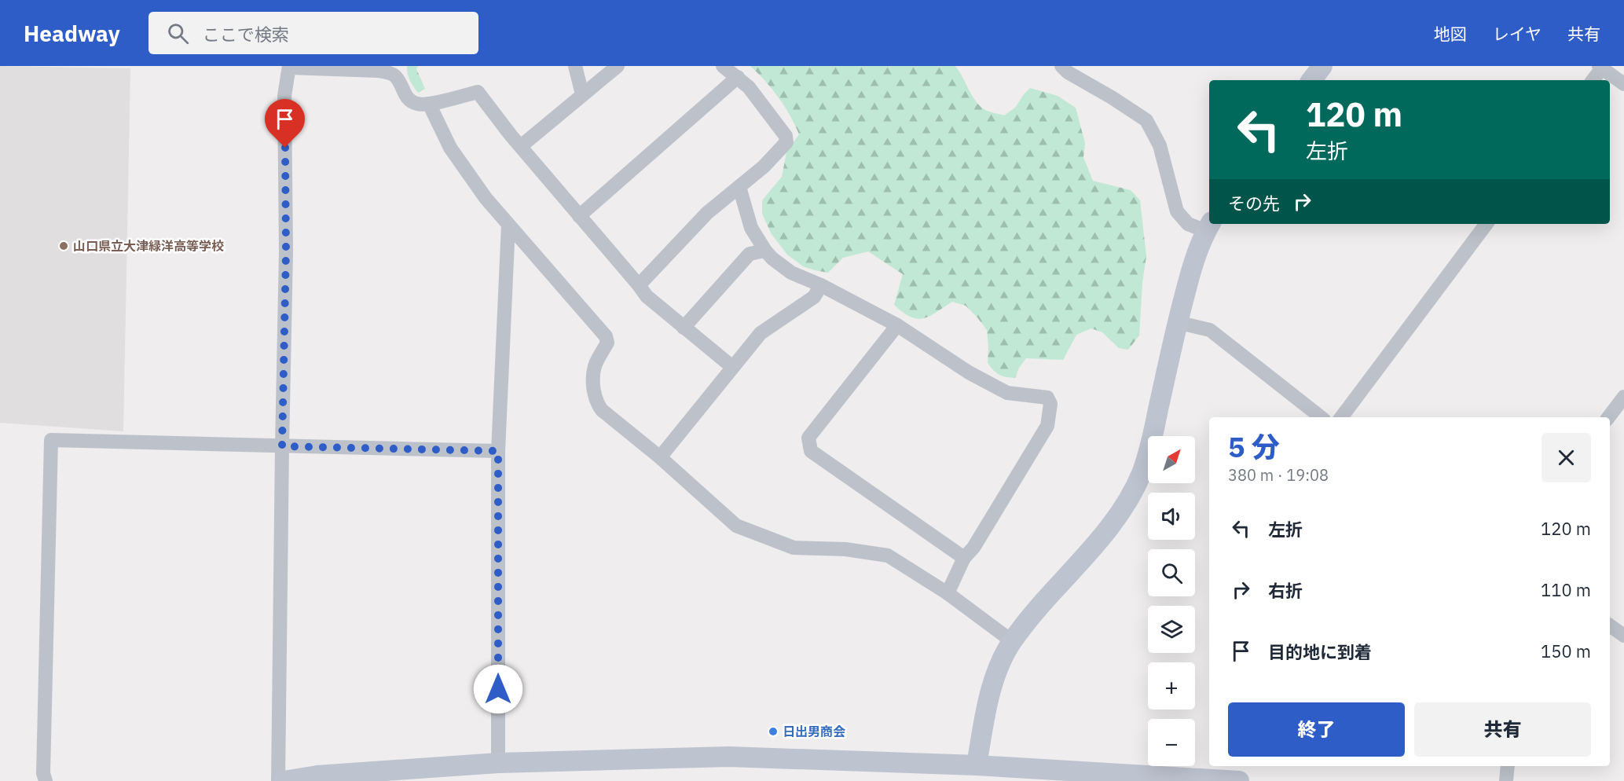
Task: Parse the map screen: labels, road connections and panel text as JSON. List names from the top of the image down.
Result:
{
  "places": ["山口県立大津緑洋高等学校", "日出男商会"],
  "north": "top right",
  "page": {
    "header": "Headway",
    "search": "ここで検索",
    "nav": ["地図", "レイヤ", "共有"],
    "turn": ["120 m", "左折"],
    "then": "その先",
    "heading": ["5 分", "380 m · 19:08"],
    "map_buttons": ["+", "−"],
    "list": [
      {
        "name": "左折",
        "value": "120 m"
      },
      {
        "name": "右折",
        "value": "110 m"
      },
      {
        "name": "目的地に到着",
        "value": "150 m"
      }
    ],
    "buttons": ["終了", "共有"]
  }
}
